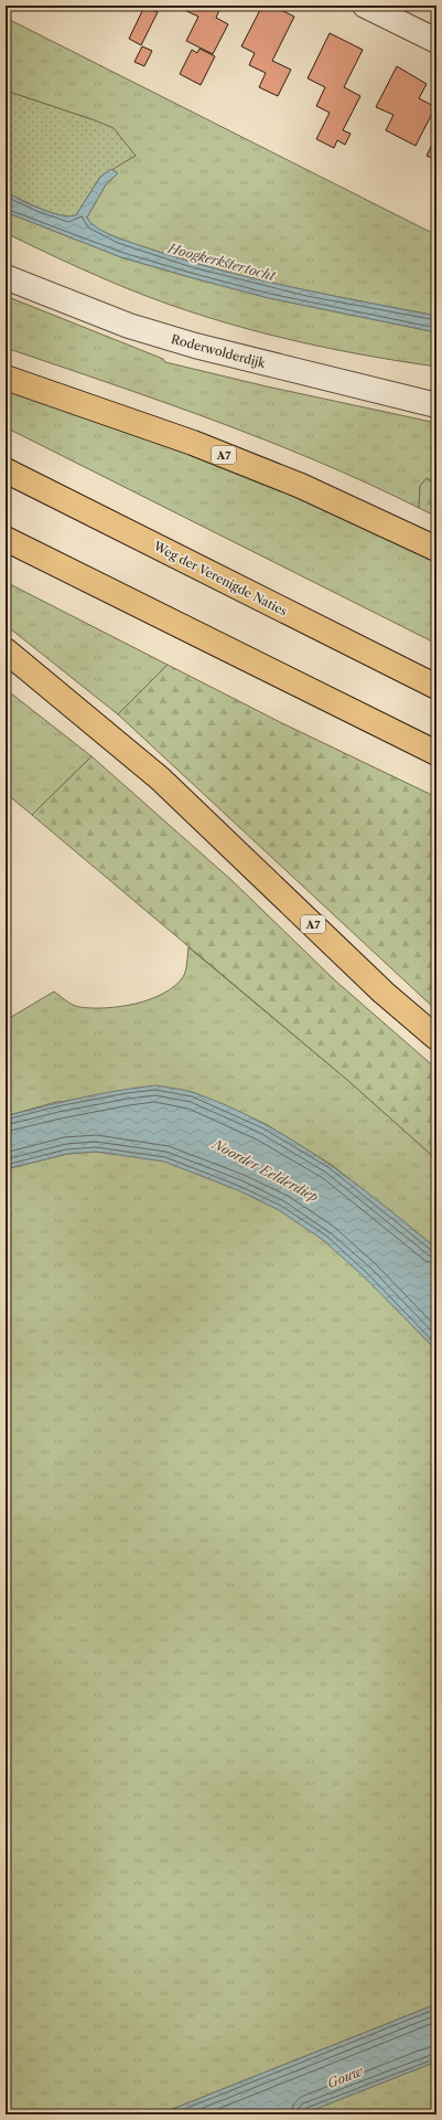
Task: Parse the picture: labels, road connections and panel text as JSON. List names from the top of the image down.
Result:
{
  "streets": {
    "highway": ["A7", "Weg der Verenigde Naties"],
    "street": ["Roderwolderdijk"]
  },
  "water": ["Hoogkerkstertocht", "Noorder Eelderdiep", "Gouw"]
}
